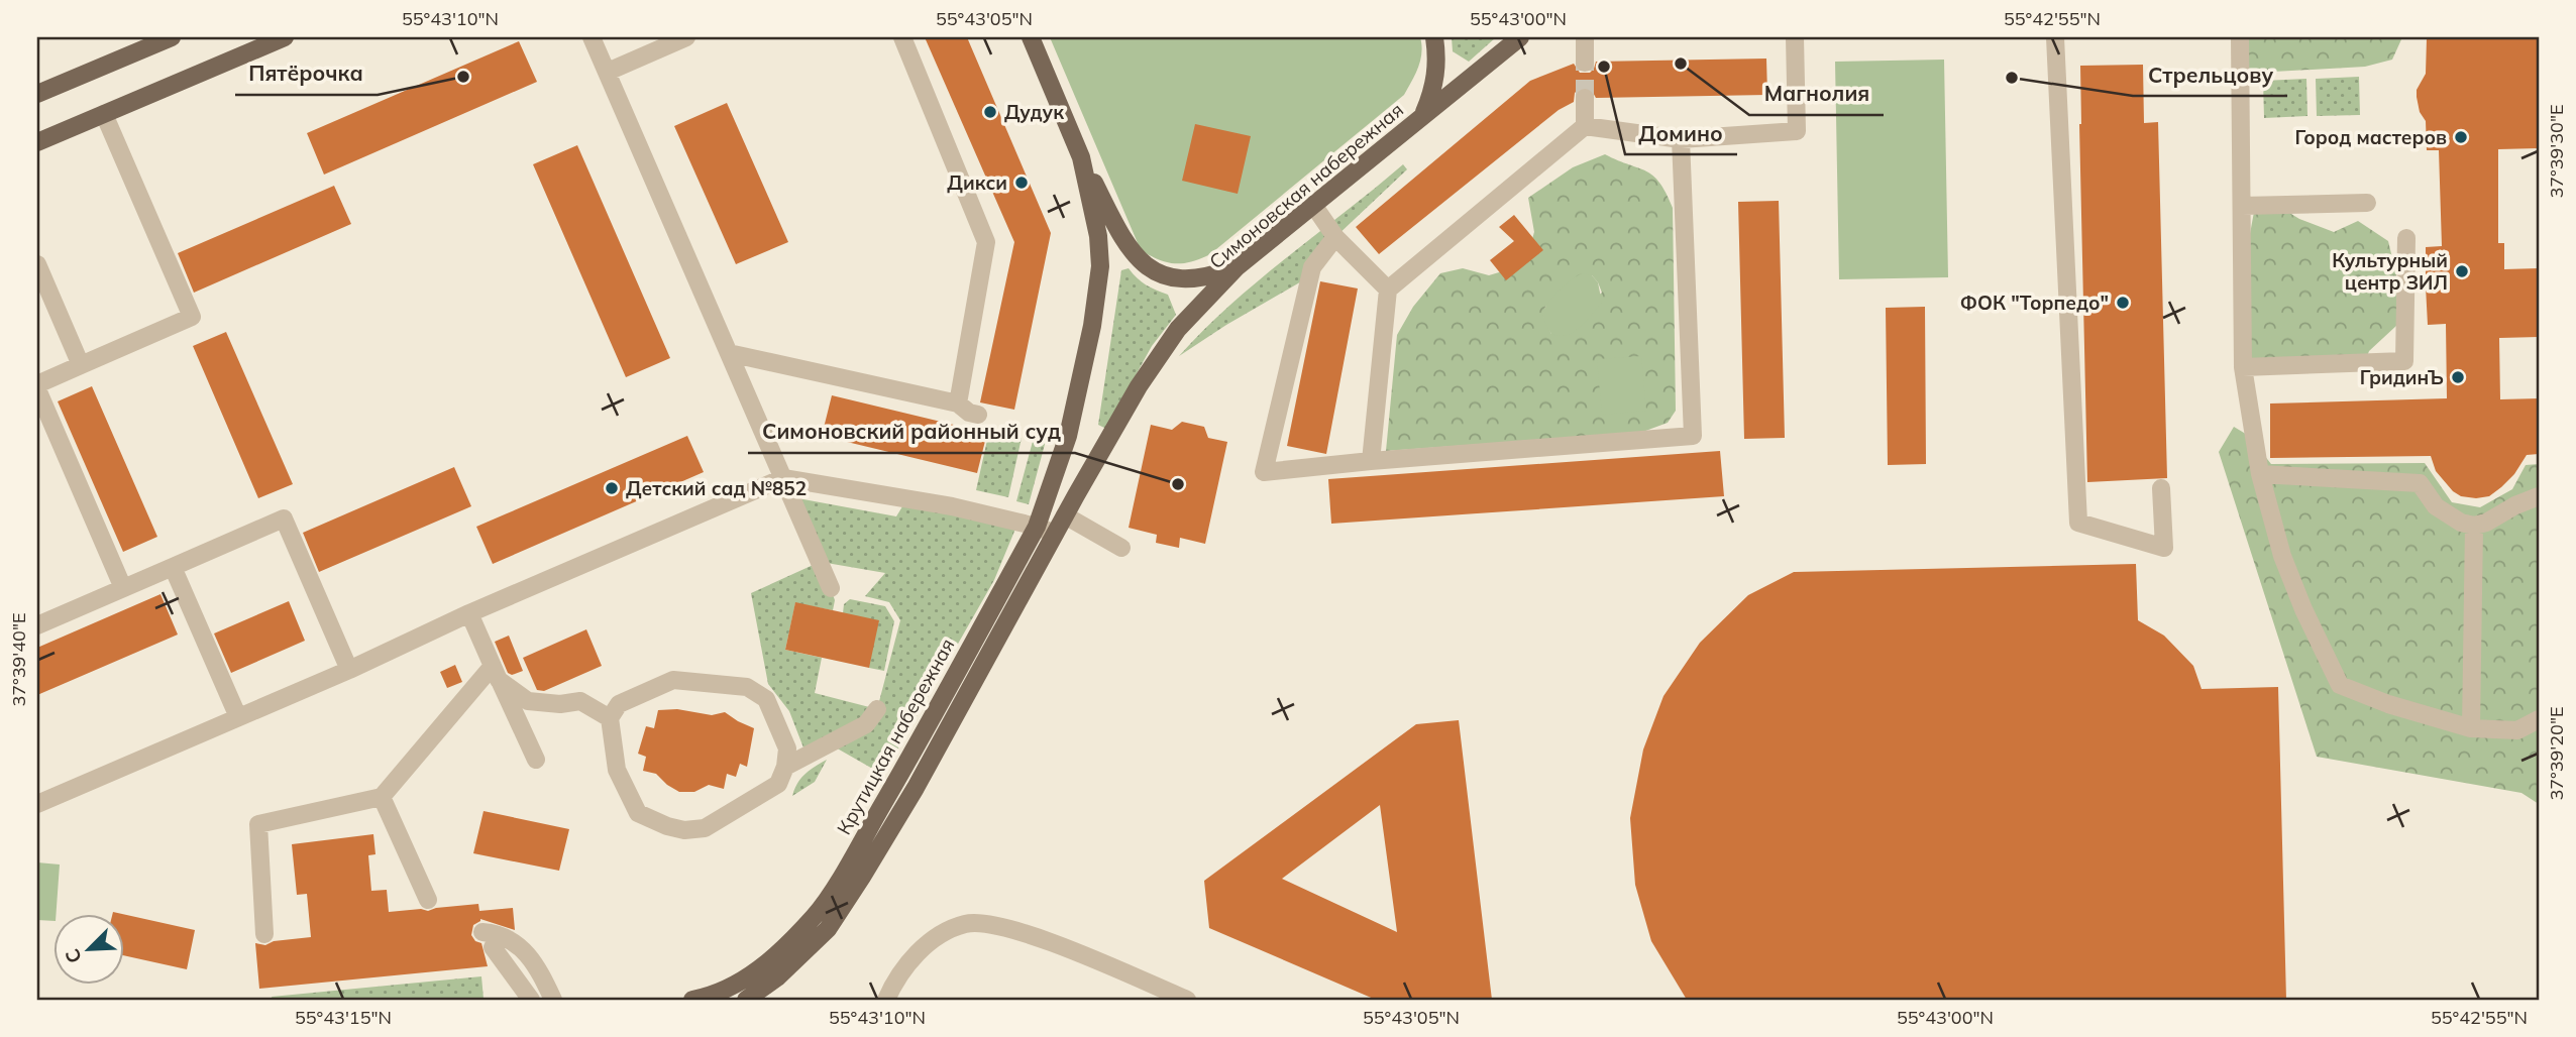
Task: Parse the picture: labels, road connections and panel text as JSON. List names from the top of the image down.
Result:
{
  "streets": {
    "main road": ["Симоновская набережная", "Крутицкая набережная"]
  },
  "crossings": [
    ["Симоновская набережная", "Крутицкая набережная"]
  ],
  "places": [
    "Магнолия",
    "Домино",
    "Пятёрочка",
    "Стрельцову",
    "Дудук",
    "Город мастеров",
    "Дикси",
    "Культурный центр ЗИЛ",
    "ФОК \"Торпедо\"",
    "ГридинЪ",
    "Симоновский районный суд",
    "Детский сад №852"
  ],
  "north": "bottom left",
  "coordinates": [
    "55°43'10\"N",
    "55°43'05\"N",
    "55°43'00\"N",
    "55°42'55\"N",
    "37°39'30\"E",
    "37°39'40\"E",
    "37°39'20\"E",
    "55°43'15\"N"
  ]
}
